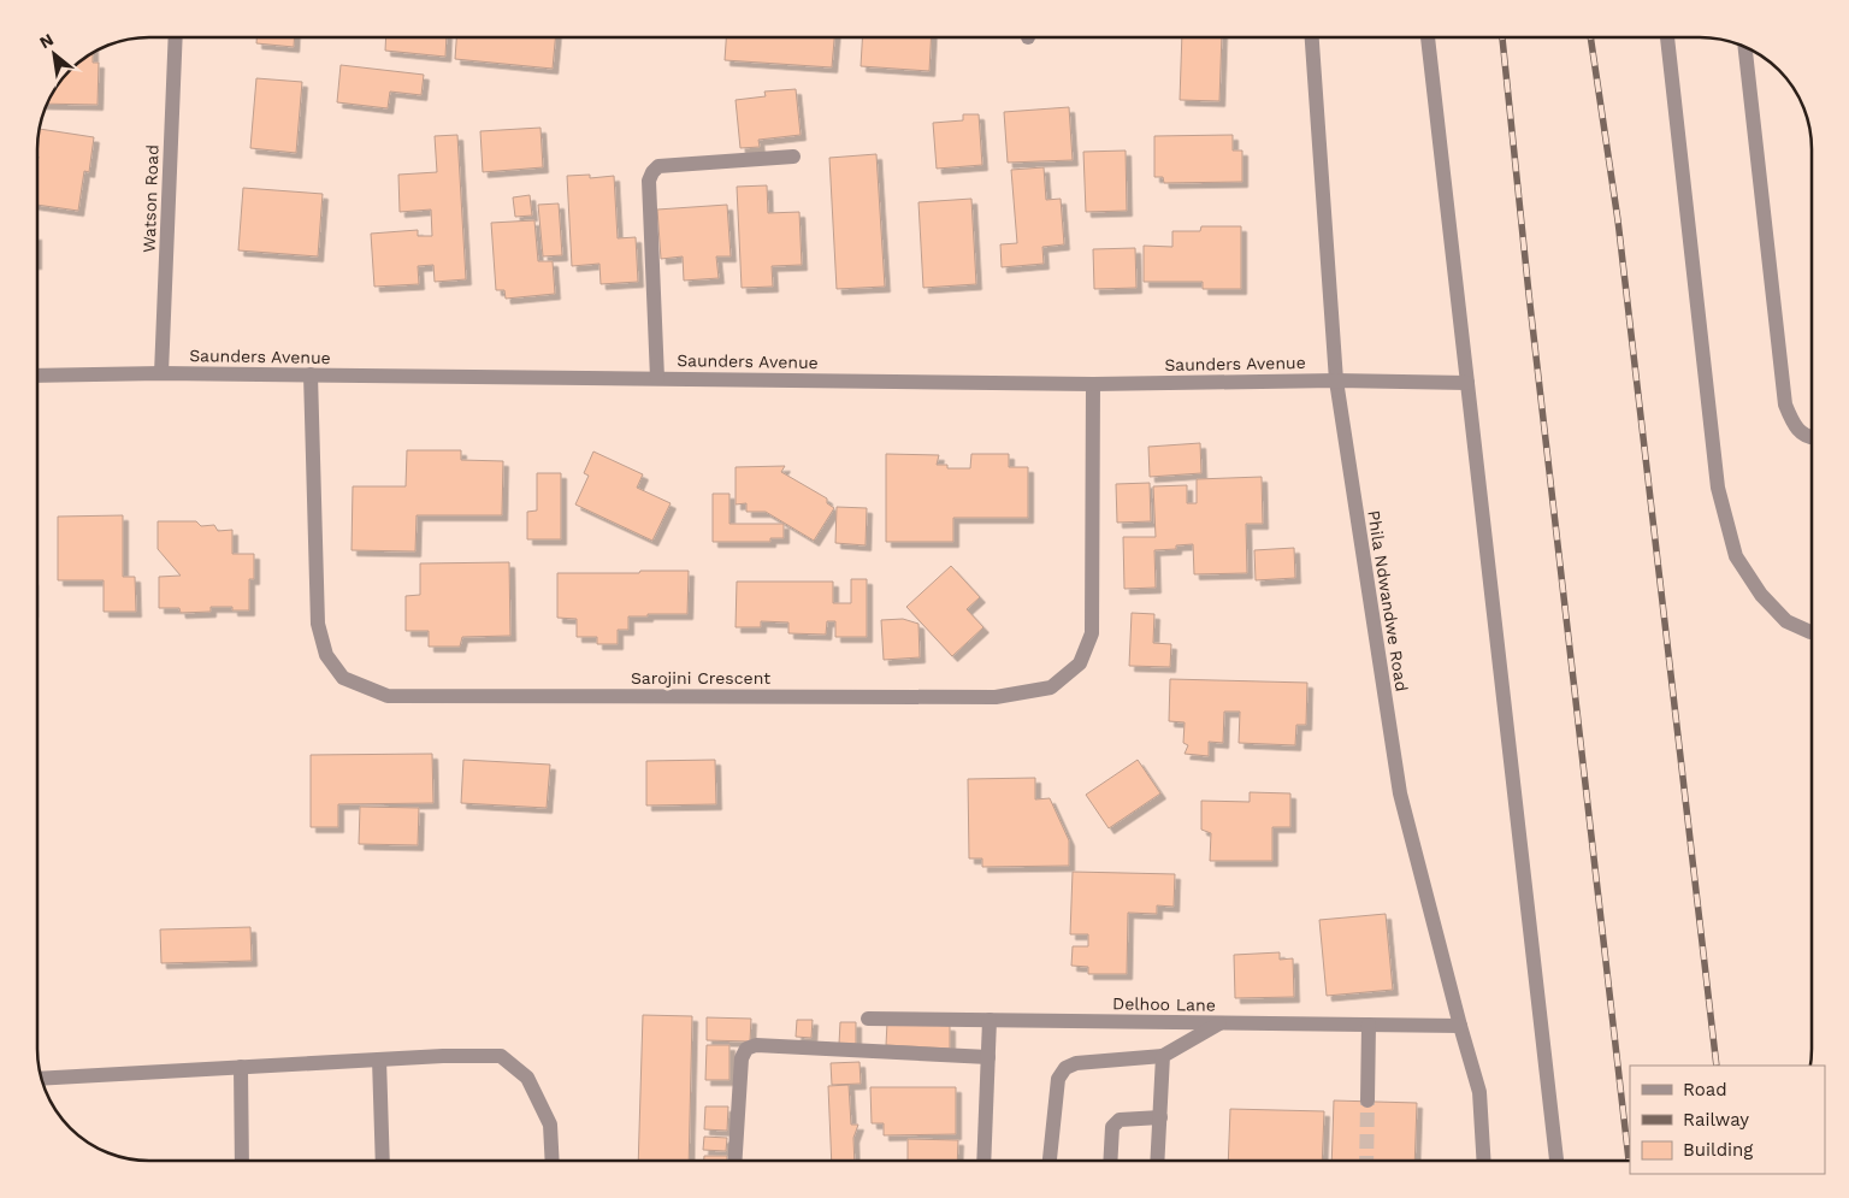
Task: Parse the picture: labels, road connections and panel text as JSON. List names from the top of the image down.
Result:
{
  "streets": {
    "street": [
      "Watson Road",
      "Saunders Avenue",
      "Phila Ndwandwe Road",
      "Sarojini Crescent",
      "Delhoo Lane"
    ]
  },
  "crossings": [
    ["Watson Road", "Saunders Avenue"],
    ["Saunders Avenue", "Phila Ndwandwe Road"],
    ["Saunders Avenue", "Sarojini Crescent"],
    ["Phila Ndwandwe Road", "Delhoo Lane"]
  ],
  "legend": ["Road", "Railway", "Building"],
  "north": "top left"
}
